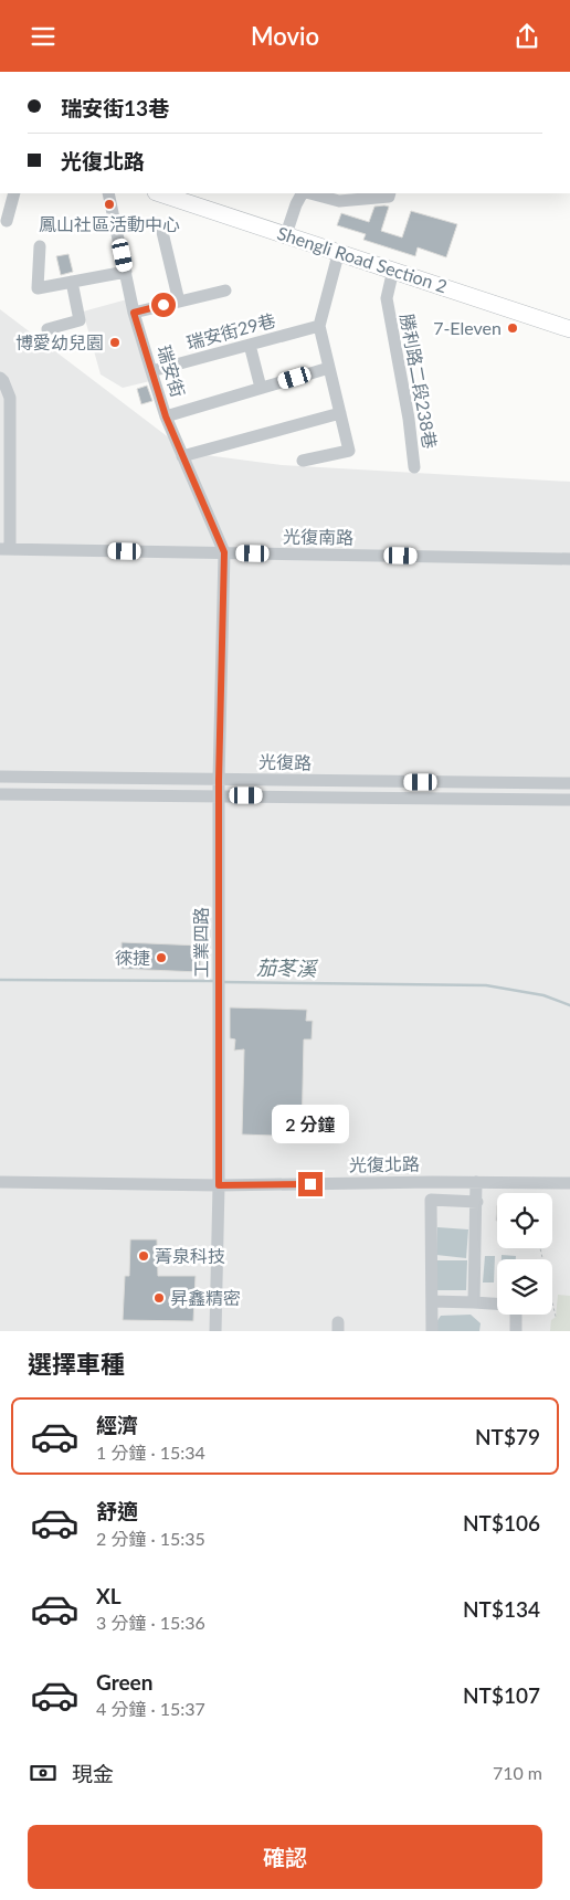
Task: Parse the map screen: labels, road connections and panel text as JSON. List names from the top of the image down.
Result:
{
  "streets": {
    "main road": ["Shengli Road Section 2"],
    "street": [
      "瑞安街29巷",
      "瑞安街",
      "勝利路二段238巷",
      "光復南路",
      "光復路",
      "工業四路",
      "光復北路"
    ]
  },
  "crossings": [
    ["Shengli Road Section 2", "勝利路二段238巷"],
    ["瑞安街29巷", "瑞安街"],
    ["瑞安街", "光復南路"],
    ["瑞安街", "工業四路"],
    ["光復南路", "工業四路"],
    ["光復路", "工業四路"],
    ["工業四路", "光復北路"]
  ],
  "water": ["茄苳溪"],
  "places": [
    "鳳山社區活動中心",
    "7-Eleven",
    "博愛幼兒園",
    "徠捷",
    "菁泉科技",
    "昇鑫精密"
  ],
  "page": {
    "header": "Movio",
    "banner": ["瑞安街13巷", "光復北路"],
    "bubble": "2 分鐘",
    "heading": "選擇車種",
    "list": [
      {
        "name": "經濟",
        "note": "1 分鐘 · 15:34",
        "value": "NT$79"
      },
      {
        "name": "舒適",
        "note": "2 分鐘 · 15:35",
        "value": "NT$106"
      },
      {
        "name": "XL",
        "note": "3 分鐘 · 15:36",
        "value": "NT$134"
      },
      {
        "name": "Green",
        "note": "4 分鐘 · 15:37",
        "value": "NT$107"
      }
    ],
    "pay": ["現金", "710 m"],
    "buttons": "確認"
  }
}
